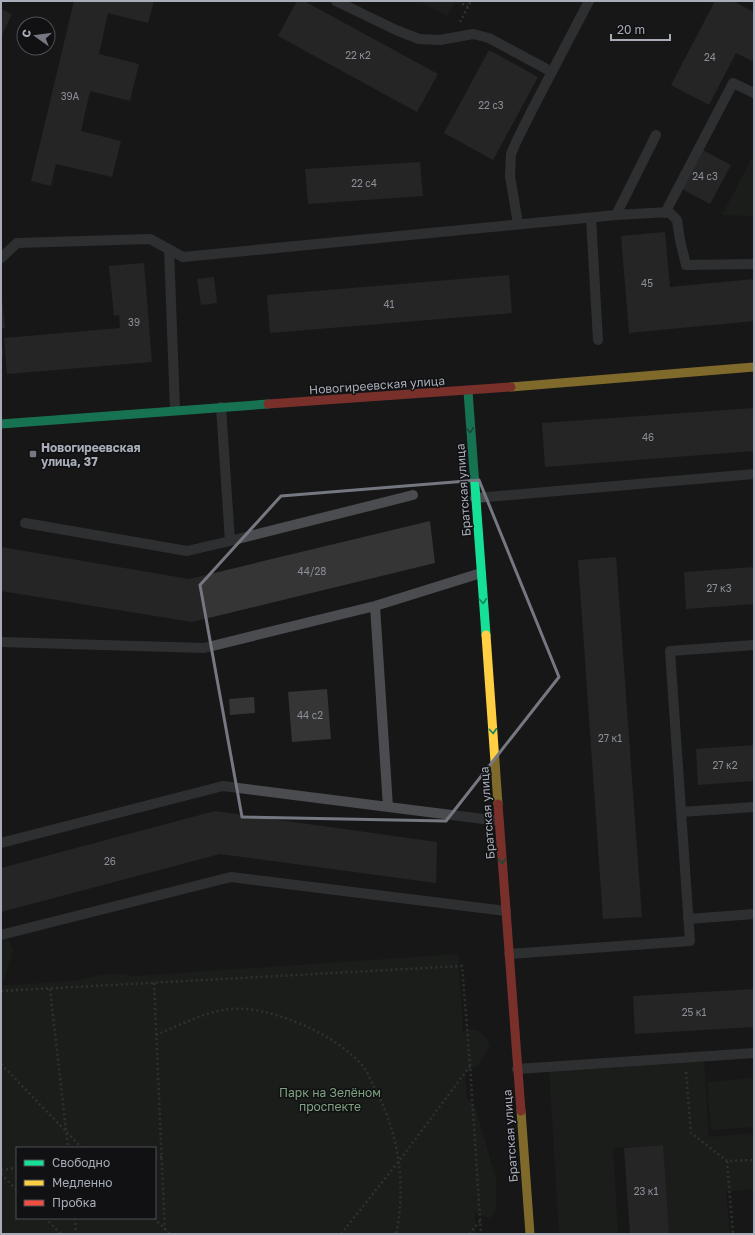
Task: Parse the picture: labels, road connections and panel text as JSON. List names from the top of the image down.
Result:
{
  "streets": {
    "street": ["Новогиреевская улица", "Братская улица"]
  },
  "crossings": [
    ["Новогиреевская улица", "Братская улица"]
  ],
  "one_way": ["Братская улица"],
  "parks": ["Парк на Зелёном проспекте"],
  "places": {
    "transit": ["Новогиреевская улица, 37"]
  },
  "house_numbers": [
    "22 к2",
    "24",
    "39А",
    "22 с3",
    "24 с3",
    "22 с4",
    "45",
    "41",
    "39",
    "46",
    "44/28",
    "27 к3",
    "44 с2",
    "27 к1",
    "27 к2",
    "26",
    "25 к1",
    "23 к1"
  ],
  "legend": ["Свободно", "Медленно", "Пробка"],
  "scale_bar": "20 m",
  "north": "left"
}
